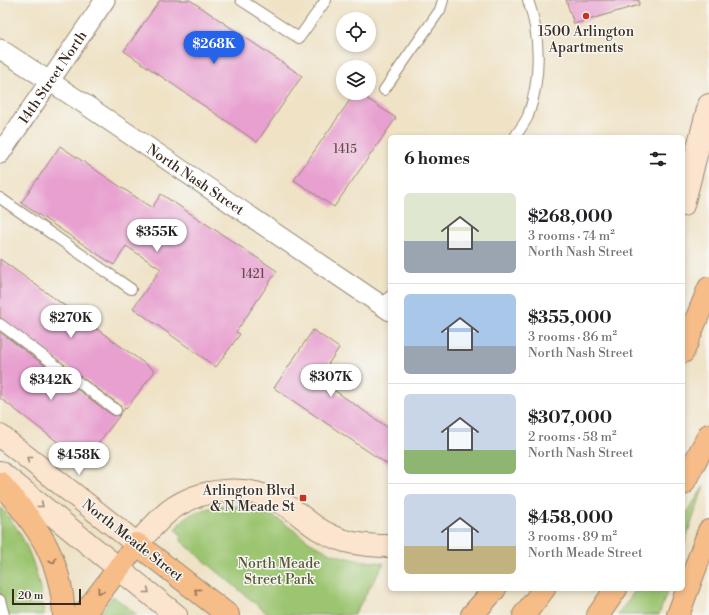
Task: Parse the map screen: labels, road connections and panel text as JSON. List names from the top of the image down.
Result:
{
  "streets": {
    "highway": ["North Meade Street"],
    "street": ["14th Street North", "North Nash Street"]
  },
  "crossings": [
    ["14th Street North", "North Nash Street"]
  ],
  "parks": ["North Meade Street Park"],
  "places": {
    "other": ["1500 Arlington Apartments"],
    "transit": ["Arlington Blvd & N Meade St"]
  },
  "house_numbers": ["1415", "1421"],
  "scale_bar": "20 m",
  "page": {
    "price": [
      "$268K",
      "$355K",
      "$270K",
      "$307K",
      "$342K",
      "$458K"
    ],
    "heading": "6 homes",
    "list": [
      {
        "name": "$268,000",
        "note": "3 rooms · 74 m² · North Nash Street"
      },
      {
        "name": "$355,000",
        "note": "3 rooms · 86 m² · North Nash Street"
      },
      {
        "name": "$307,000",
        "note": "2 rooms · 58 m² · North Nash Street"
      },
      {
        "name": "$458,000",
        "note": "3 rooms · 89 m² · North Meade Street"
      }
    ],
    "scale": "20 m"
  }
}
